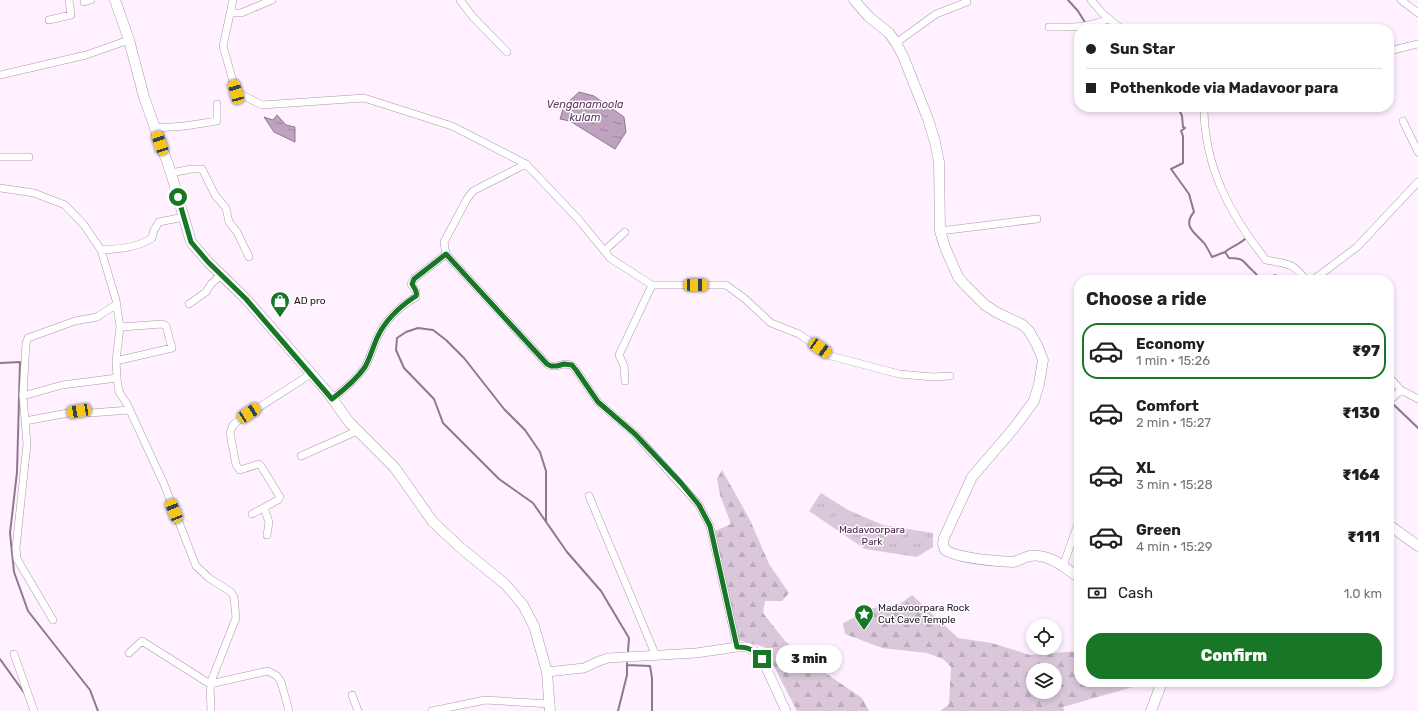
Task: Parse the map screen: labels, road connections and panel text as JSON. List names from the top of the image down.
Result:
{
  "water": ["Venganamoola kulam"],
  "parks": ["Madavoorpara Park"],
  "places": {
    "shop": ["AD pro"],
    "place": ["Madavoorpara Rock Cut Cave Temple"]
  },
  "page": {
    "banner": ["Sun Star", "Pothenkode via Madavoor para"],
    "heading": "Choose a ride",
    "list": [
      {
        "name": "Economy",
        "note": "1 min · 15:26",
        "value": "₹97"
      },
      {
        "name": "Comfort",
        "note": "2 min · 15:27",
        "value": "₹130"
      },
      {
        "name": "XL",
        "note": "3 min · 15:28",
        "value": "₹164"
      },
      {
        "name": "Green",
        "note": "4 min · 15:29",
        "value": "₹111"
      }
    ],
    "pay": ["Cash", "1.0 km"],
    "buttons": "Confirm",
    "bubble": "3 min"
  }
}
